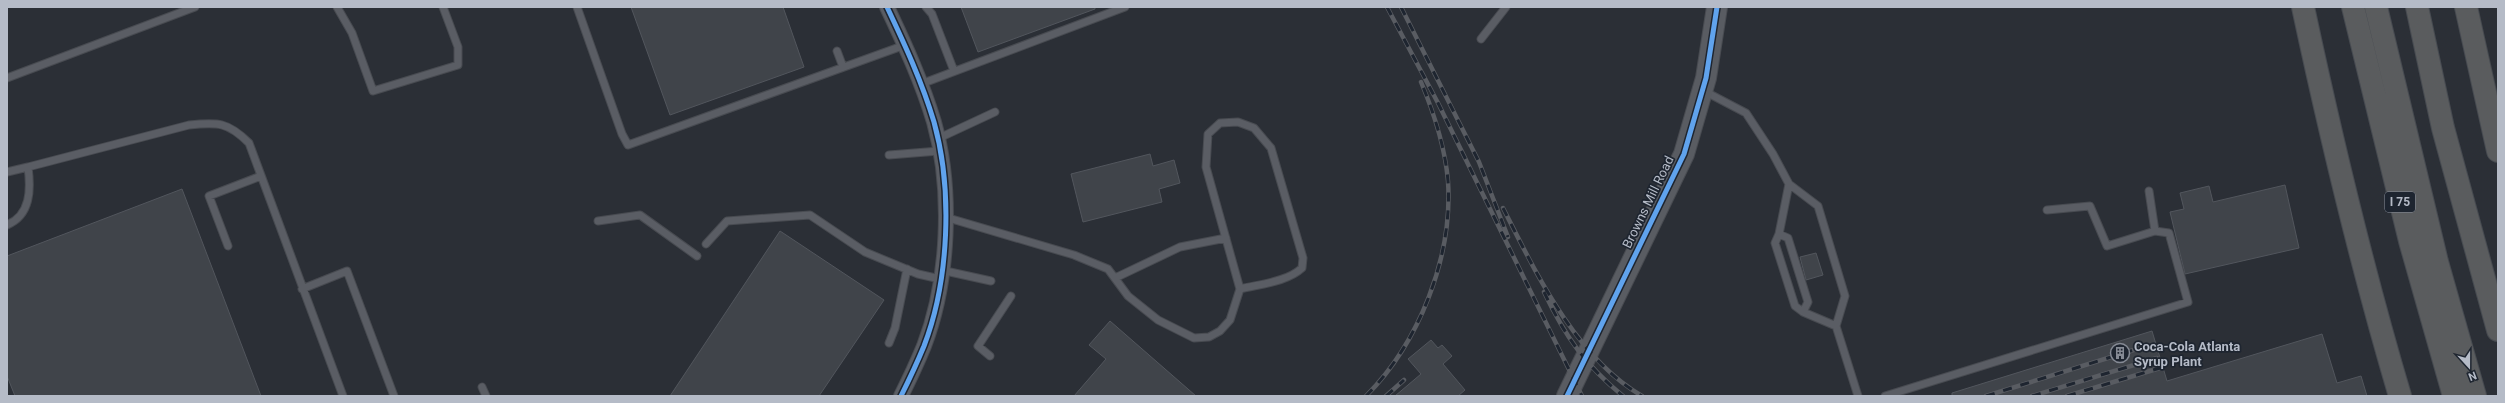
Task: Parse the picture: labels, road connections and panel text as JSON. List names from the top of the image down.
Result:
{
  "streets": {
    "highway": ["I 75"],
    "street": ["Browns Mill Road"]
  },
  "places": {
    "building": ["Coca-Cola Atlanta Syrup Plant"]
  },
  "north": "bottom"
}
